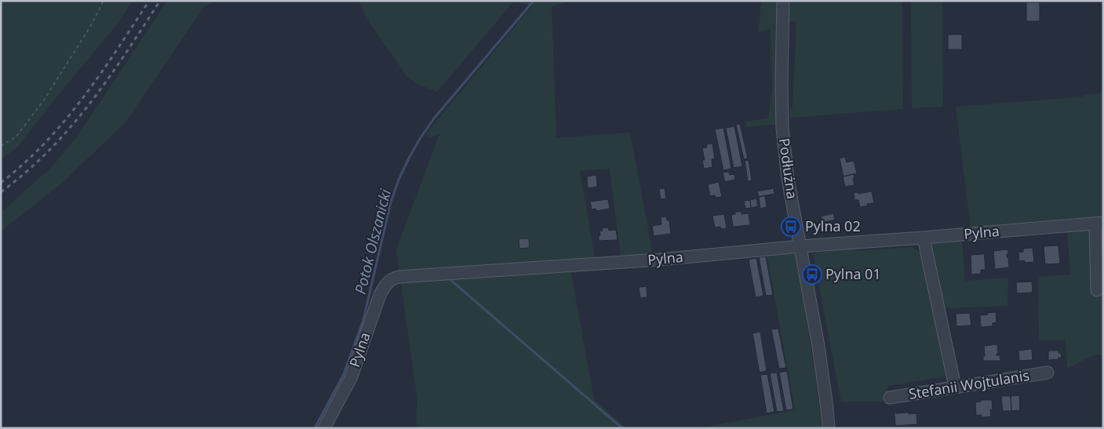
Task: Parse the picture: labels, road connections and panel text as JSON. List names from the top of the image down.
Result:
{
  "streets": {
    "street": ["Podłużna", "Pylna", "Stefanii Wojtulanis"]
  },
  "crossings": [
    ["Podłużna", "Pylna"]
  ],
  "water": ["Potok Olszanicki"],
  "places": {
    "bus stop": ["Pylna 02", "Pylna 01"]
  }
}
